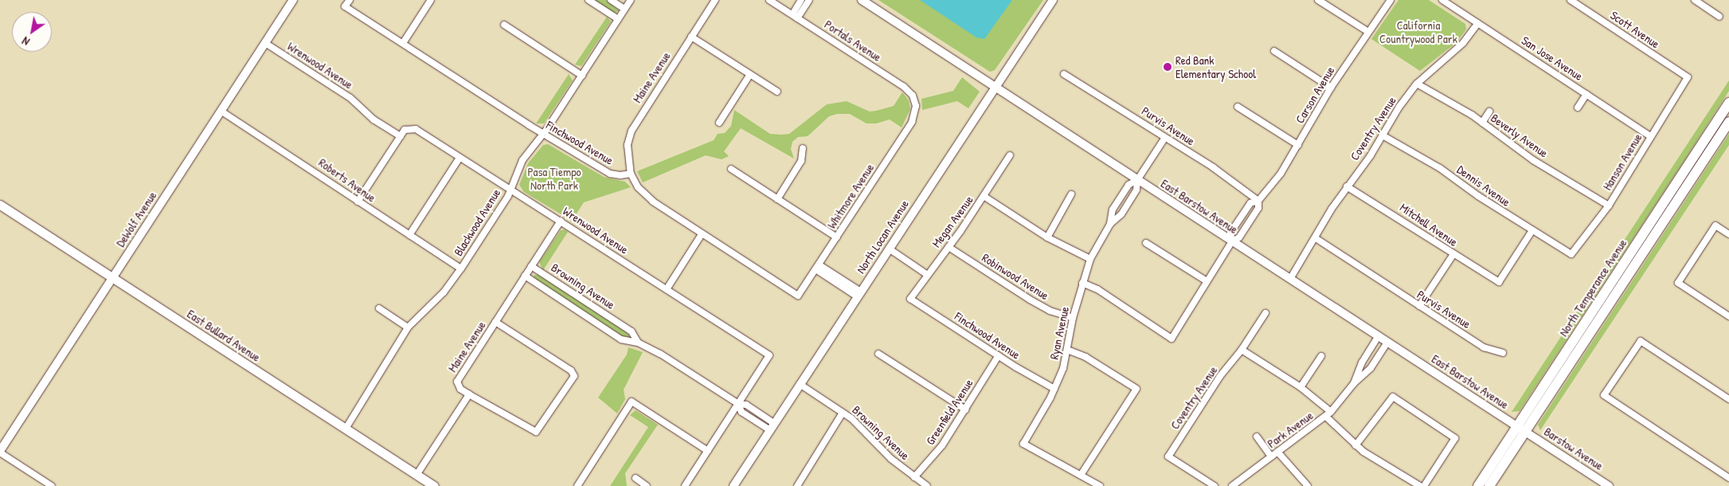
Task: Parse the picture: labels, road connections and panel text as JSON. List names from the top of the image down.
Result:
{
  "streets": {
    "main road": ["North Temperance Avenue", "East Bullard Avenue"],
    "street": [
      "Scott Avenue",
      "Portals Avenue",
      "San Jose Avenue",
      "Wrenwood Avenue",
      "Maine Avenue",
      "Carson Avenue",
      "Purvis Avenue",
      "Coventry Avenue",
      "Beverly Avenue",
      "Finchwood Avenue",
      "Hanson Avenue",
      "Roberts Avenue",
      "Dennis Avenue",
      "Whitmore Avenue",
      "East Barstow Avenue",
      "DeWolf Avenue",
      "Megan Avenue",
      "Blackwood Avenue",
      "Mitchell Avenue",
      "North Locan Avenue",
      "Robinwood Avenue",
      "Browning Avenue",
      "Ryan Avenue",
      "Greenfield Avenue",
      "Park Avenue",
      "Barstow Avenue"
    ]
  },
  "crossings": [
    ["Scott Avenue", "Hanson Avenue"],
    ["Portals Avenue", "Whitmore Avenue"],
    ["San Jose Avenue", "Coventry Avenue"],
    ["San Jose Avenue", "Hanson Avenue"],
    ["Wrenwood Avenue", "Maine Avenue"],
    ["Wrenwood Avenue", "DeWolf Avenue"],
    ["Wrenwood Avenue", "Blackwood Avenue"],
    ["Wrenwood Avenue", "Browning Avenue"],
    ["Maine Avenue", "Finchwood Avenue"],
    ["Maine Avenue", "Browning Avenue"],
    ["Carson Avenue", "Purvis Avenue"],
    ["Carson Avenue", "East Barstow Avenue"],
    ["Carson Avenue", "Ryan Avenue"],
    ["Purvis Avenue", "Coventry Avenue"],
    ["Coventry Avenue", "Beverly Avenue"],
    ["Coventry Avenue", "Dennis Avenue"],
    ["Coventry Avenue", "East Barstow Avenue"],
    ["Coventry Avenue", "Mitchell Avenue"],
    ["Beverly Avenue", "Hanson Avenue"],
    ["Finchwood Avenue", "Megan Avenue"],
    ["Finchwood Avenue", "Blackwood Avenue"],
    ["Finchwood Avenue", "Ryan Avenue"],
    ["Finchwood Avenue", "Greenfield Avenue"],
    ["Hanson Avenue", "Dennis Avenue"],
    ["Roberts Avenue", "DeWolf Avenue"],
    ["Roberts Avenue", "Blackwood Avenue"],
    ["Dennis Avenue", "Mitchell Avenue"],
    ["East Barstow Avenue", "North Locan Avenue"],
    ["East Barstow Avenue", "North Temperance Avenue"],
    ["East Barstow Avenue", "Ryan Avenue"],
    ["East Barstow Avenue", "Park Avenue"],
    ["East Barstow Avenue", "Barstow Avenue"],
    ["DeWolf Avenue", "East Bullard Avenue"],
    ["Megan Avenue", "Robinwood Avenue"],
    ["Blackwood Avenue", "East Bullard Avenue"],
    ["North Locan Avenue", "Browning Avenue"],
    ["Robinwood Avenue", "Ryan Avenue"],
    ["Browning Avenue", "Greenfield Avenue"],
    ["North Temperance Avenue", "Barstow Avenue"]
  ],
  "parks": ["California Countrywood Park", "Pasa Tiempo North Park"],
  "places": ["Red Bank Elementary School"],
  "north": "bottom left"
}
